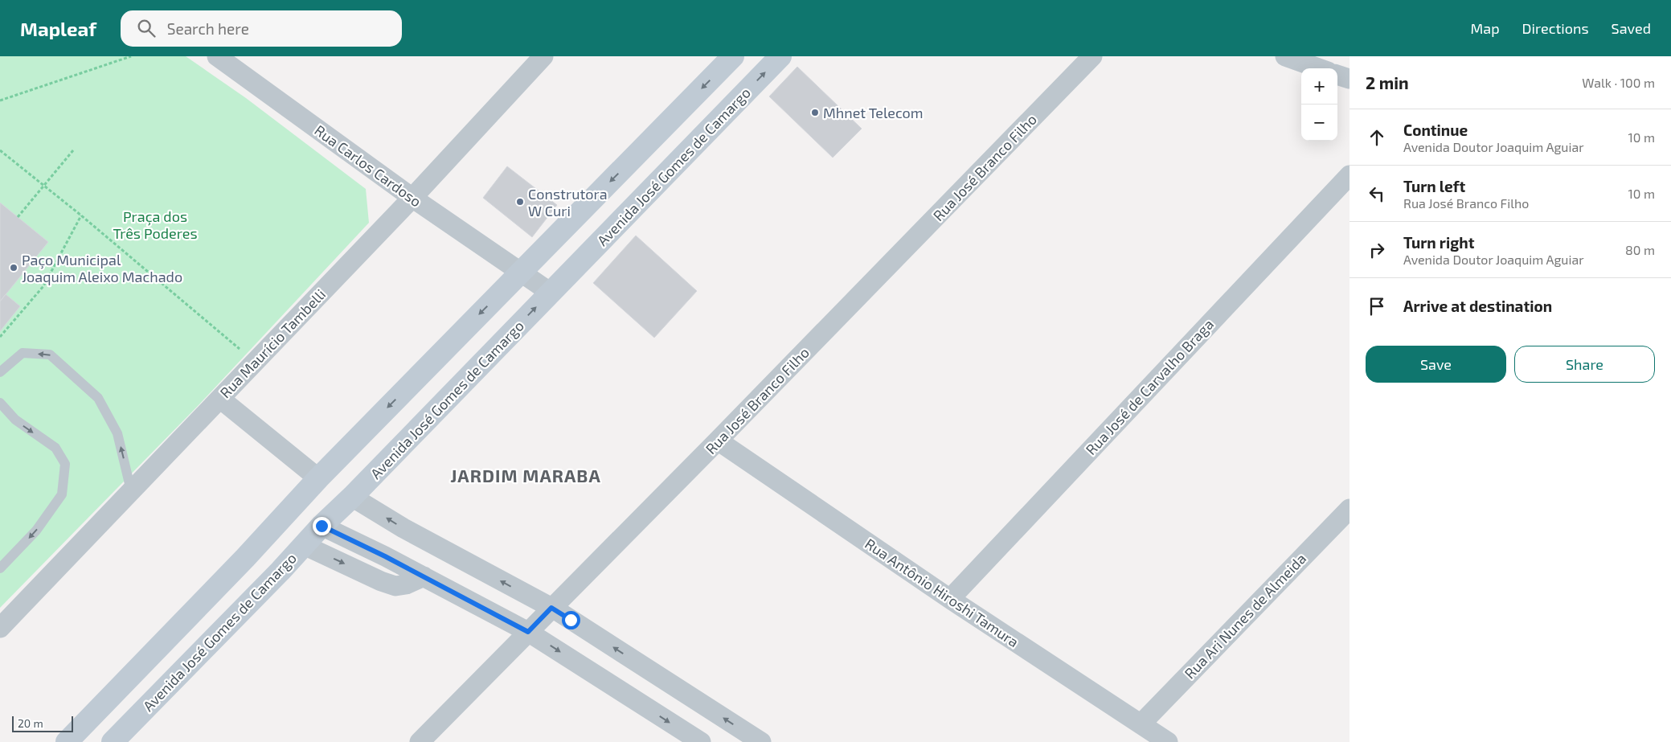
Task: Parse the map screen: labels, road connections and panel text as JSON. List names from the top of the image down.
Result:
{
  "streets": {
    "main road": ["Avenida José Gomes de Camargo"],
    "street": [
      "Rua Carlos Cardoso",
      "Rua José Branco Filho",
      "Rua Maurício Tambelli",
      "Rua José de Carvalho Braga",
      "Rua Antônio Hiroshi Tamura",
      "Rua Ari Nunes de Almeida"
    ]
  },
  "crossings": [
    ["Rua Carlos Cardoso", "Avenida José Gomes de Camargo"],
    ["Rua Carlos Cardoso", "Rua Maurício Tambelli"],
    ["Rua José Branco Filho", "Rua Antônio Hiroshi Tamura"],
    ["Rua José de Carvalho Braga", "Rua Antônio Hiroshi Tamura"],
    ["Rua Antônio Hiroshi Tamura", "Rua Ari Nunes de Almeida"]
  ],
  "districts": ["JARDIM MARABA"],
  "parks": ["Praça dos Três Poderes"],
  "places": ["Mhnet Telecom", "Construtora W Curi", "Paço Municipal Joaquim Aleixo Machado"],
  "scale_bar": "20 m",
  "page": {
    "header": "Mapleaf",
    "search": "Search here",
    "nav": ["Map", "Directions", "Saved"],
    "heading": ["2 min", "Walk · 100 m"],
    "map_buttons": ["+", "−"],
    "list": [
      ["Continue", "Avenida Doutor Joaquim Aguiar", "10 m"],
      ["Turn left", "Rua José Branco Filho", "10 m"],
      ["Turn right", "Avenida Doutor Joaquim Aguiar", "80 m"],
      "Arrive at destination"
    ],
    "buttons": ["Save", "Share"],
    "scale": "20 m"
  }
}
